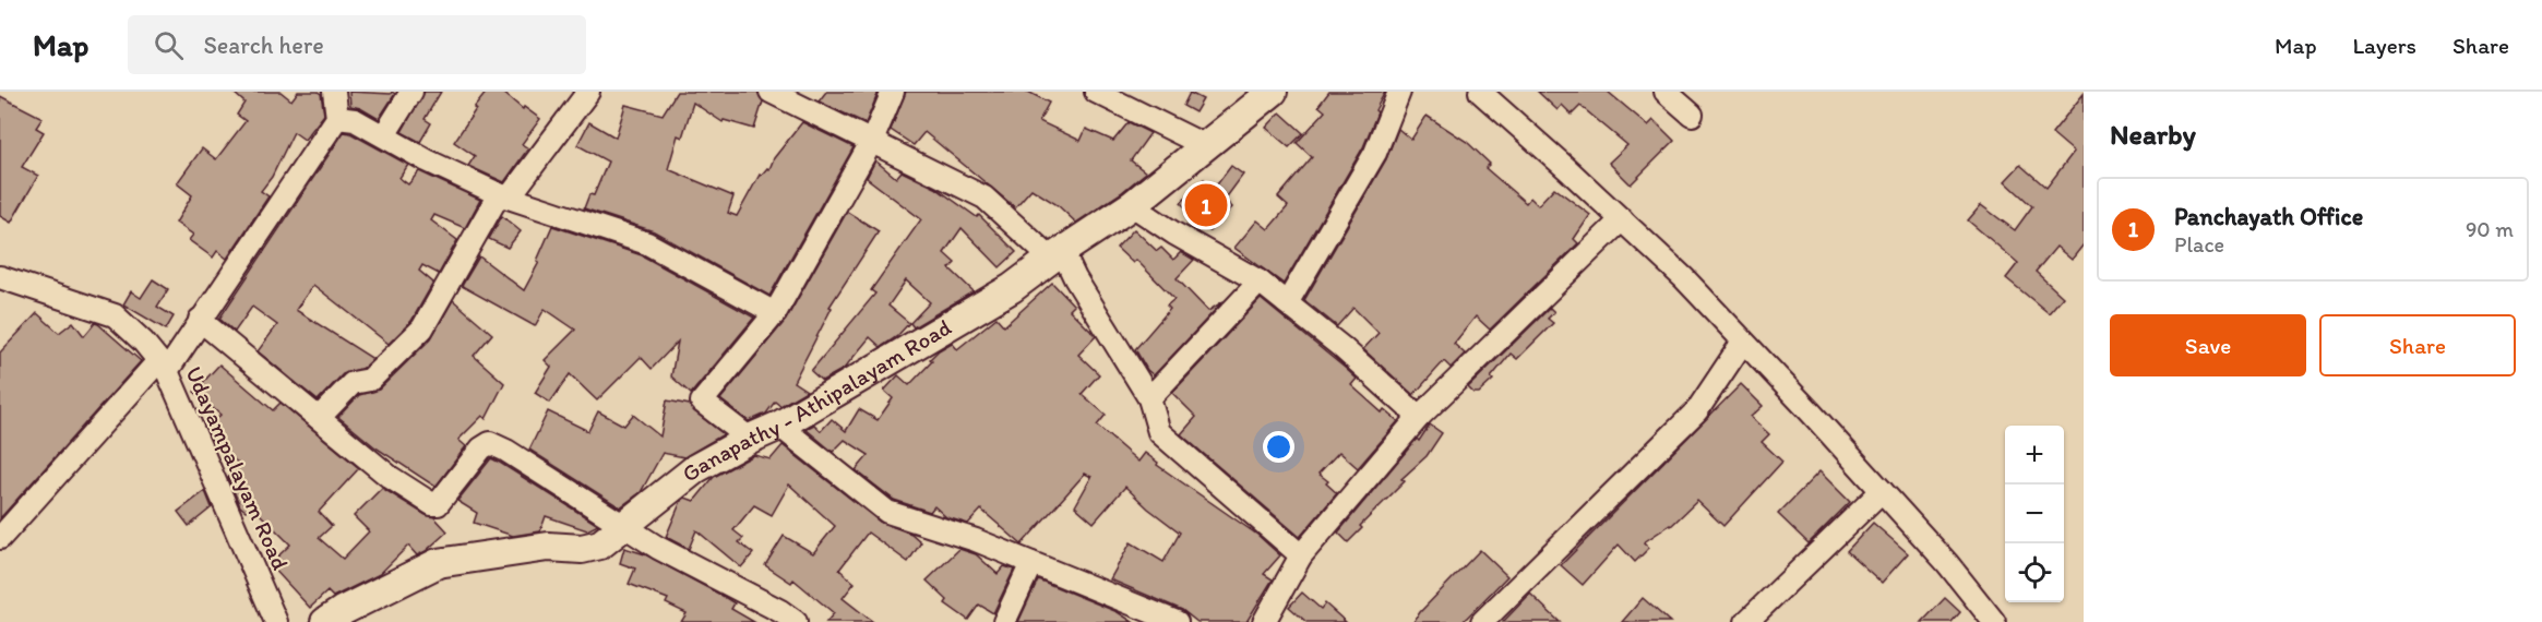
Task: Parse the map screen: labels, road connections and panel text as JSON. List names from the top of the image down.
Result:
{
  "streets": {
    "main road": ["Ganapathy - Athipalayam Road"],
    "street": ["Udayampalayam Road"]
  },
  "page": {
    "header": "Map",
    "search": "Search here",
    "nav": ["Map", "Layers", "Share"],
    "heading": "Nearby",
    "list": [
      {
        "mark": "1",
        "name": "Panchayath Office",
        "note": "Place",
        "value": "90 m"
      }
    ],
    "pins": "1",
    "buttons": ["Save", "Share"],
    "map_buttons": ["+", "−"]
  }
}
